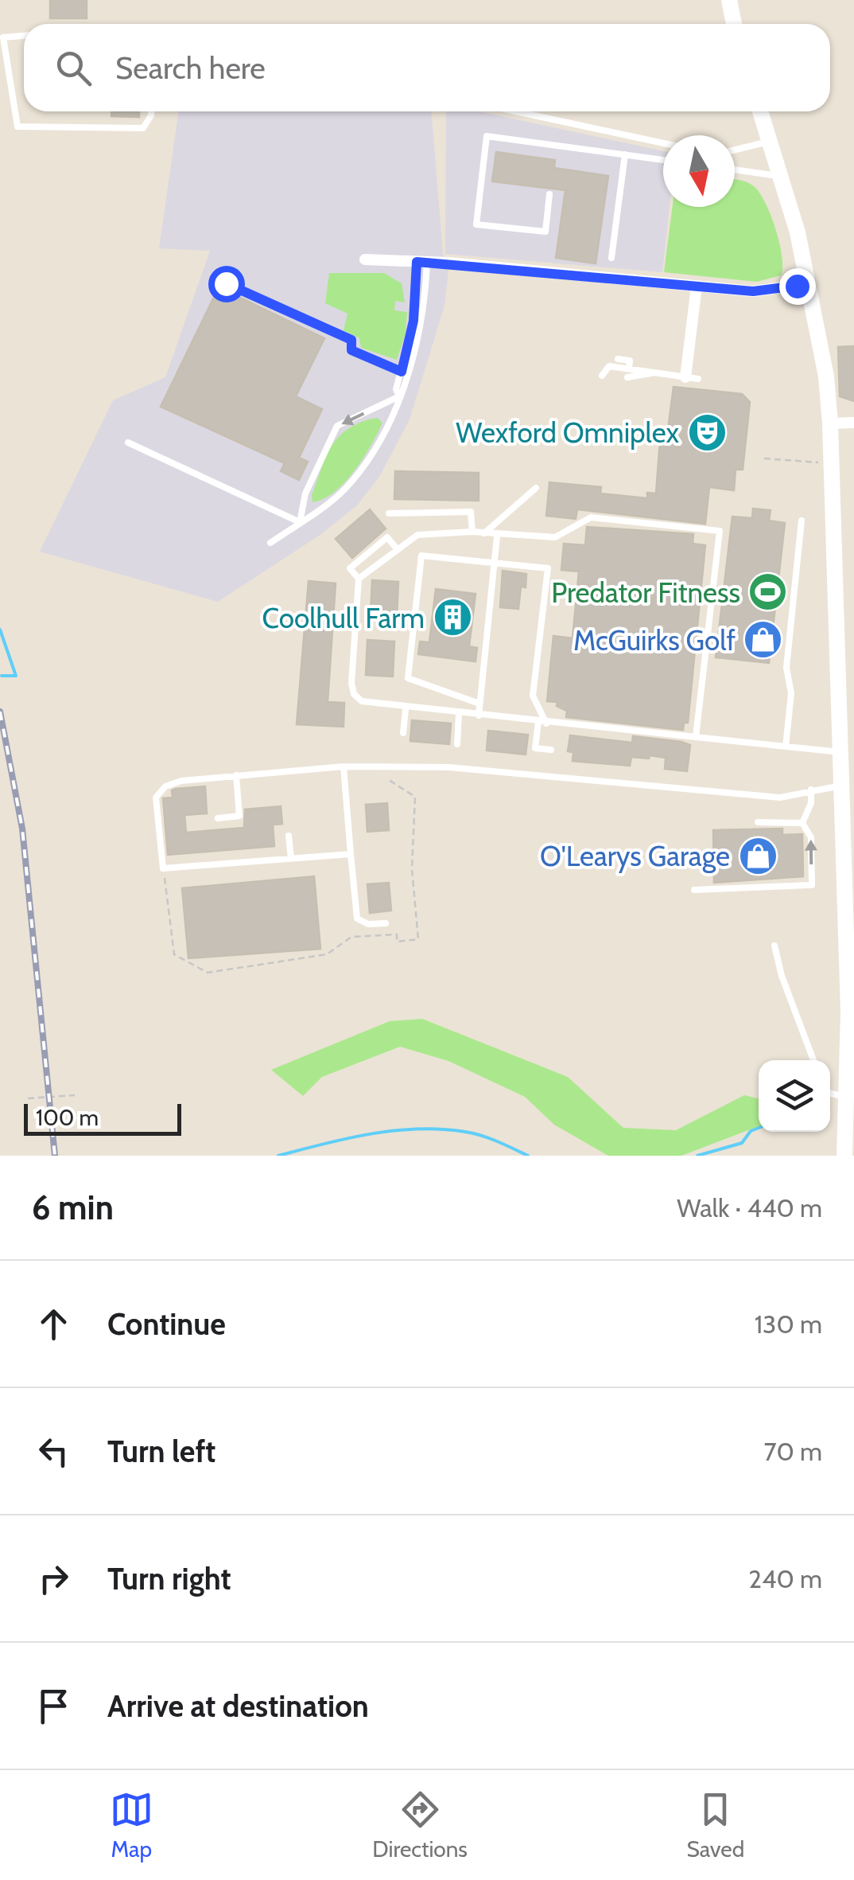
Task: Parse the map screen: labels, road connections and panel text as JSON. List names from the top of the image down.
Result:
{
  "places": {
    "theatre": ["Wexford Omniplex"],
    "sports": ["Predator Fitness"],
    "building": ["Coolhull Farm"],
    "shop": ["McGuirks Golf", "O'Learys Garage"]
  },
  "scale_bar": "100 m",
  "north": "bottom",
  "page": {
    "search": "Search here",
    "scale": "100 m",
    "heading": ["6 min", "Walk · 440 m"],
    "list": [
      ["Continue", "130 m"],
      ["Turn left", "70 m"],
      ["Turn right", "240 m"],
      "Arrive at destination"
    ],
    "nav": ["Map", "Directions", "Saved"]
  }
}
